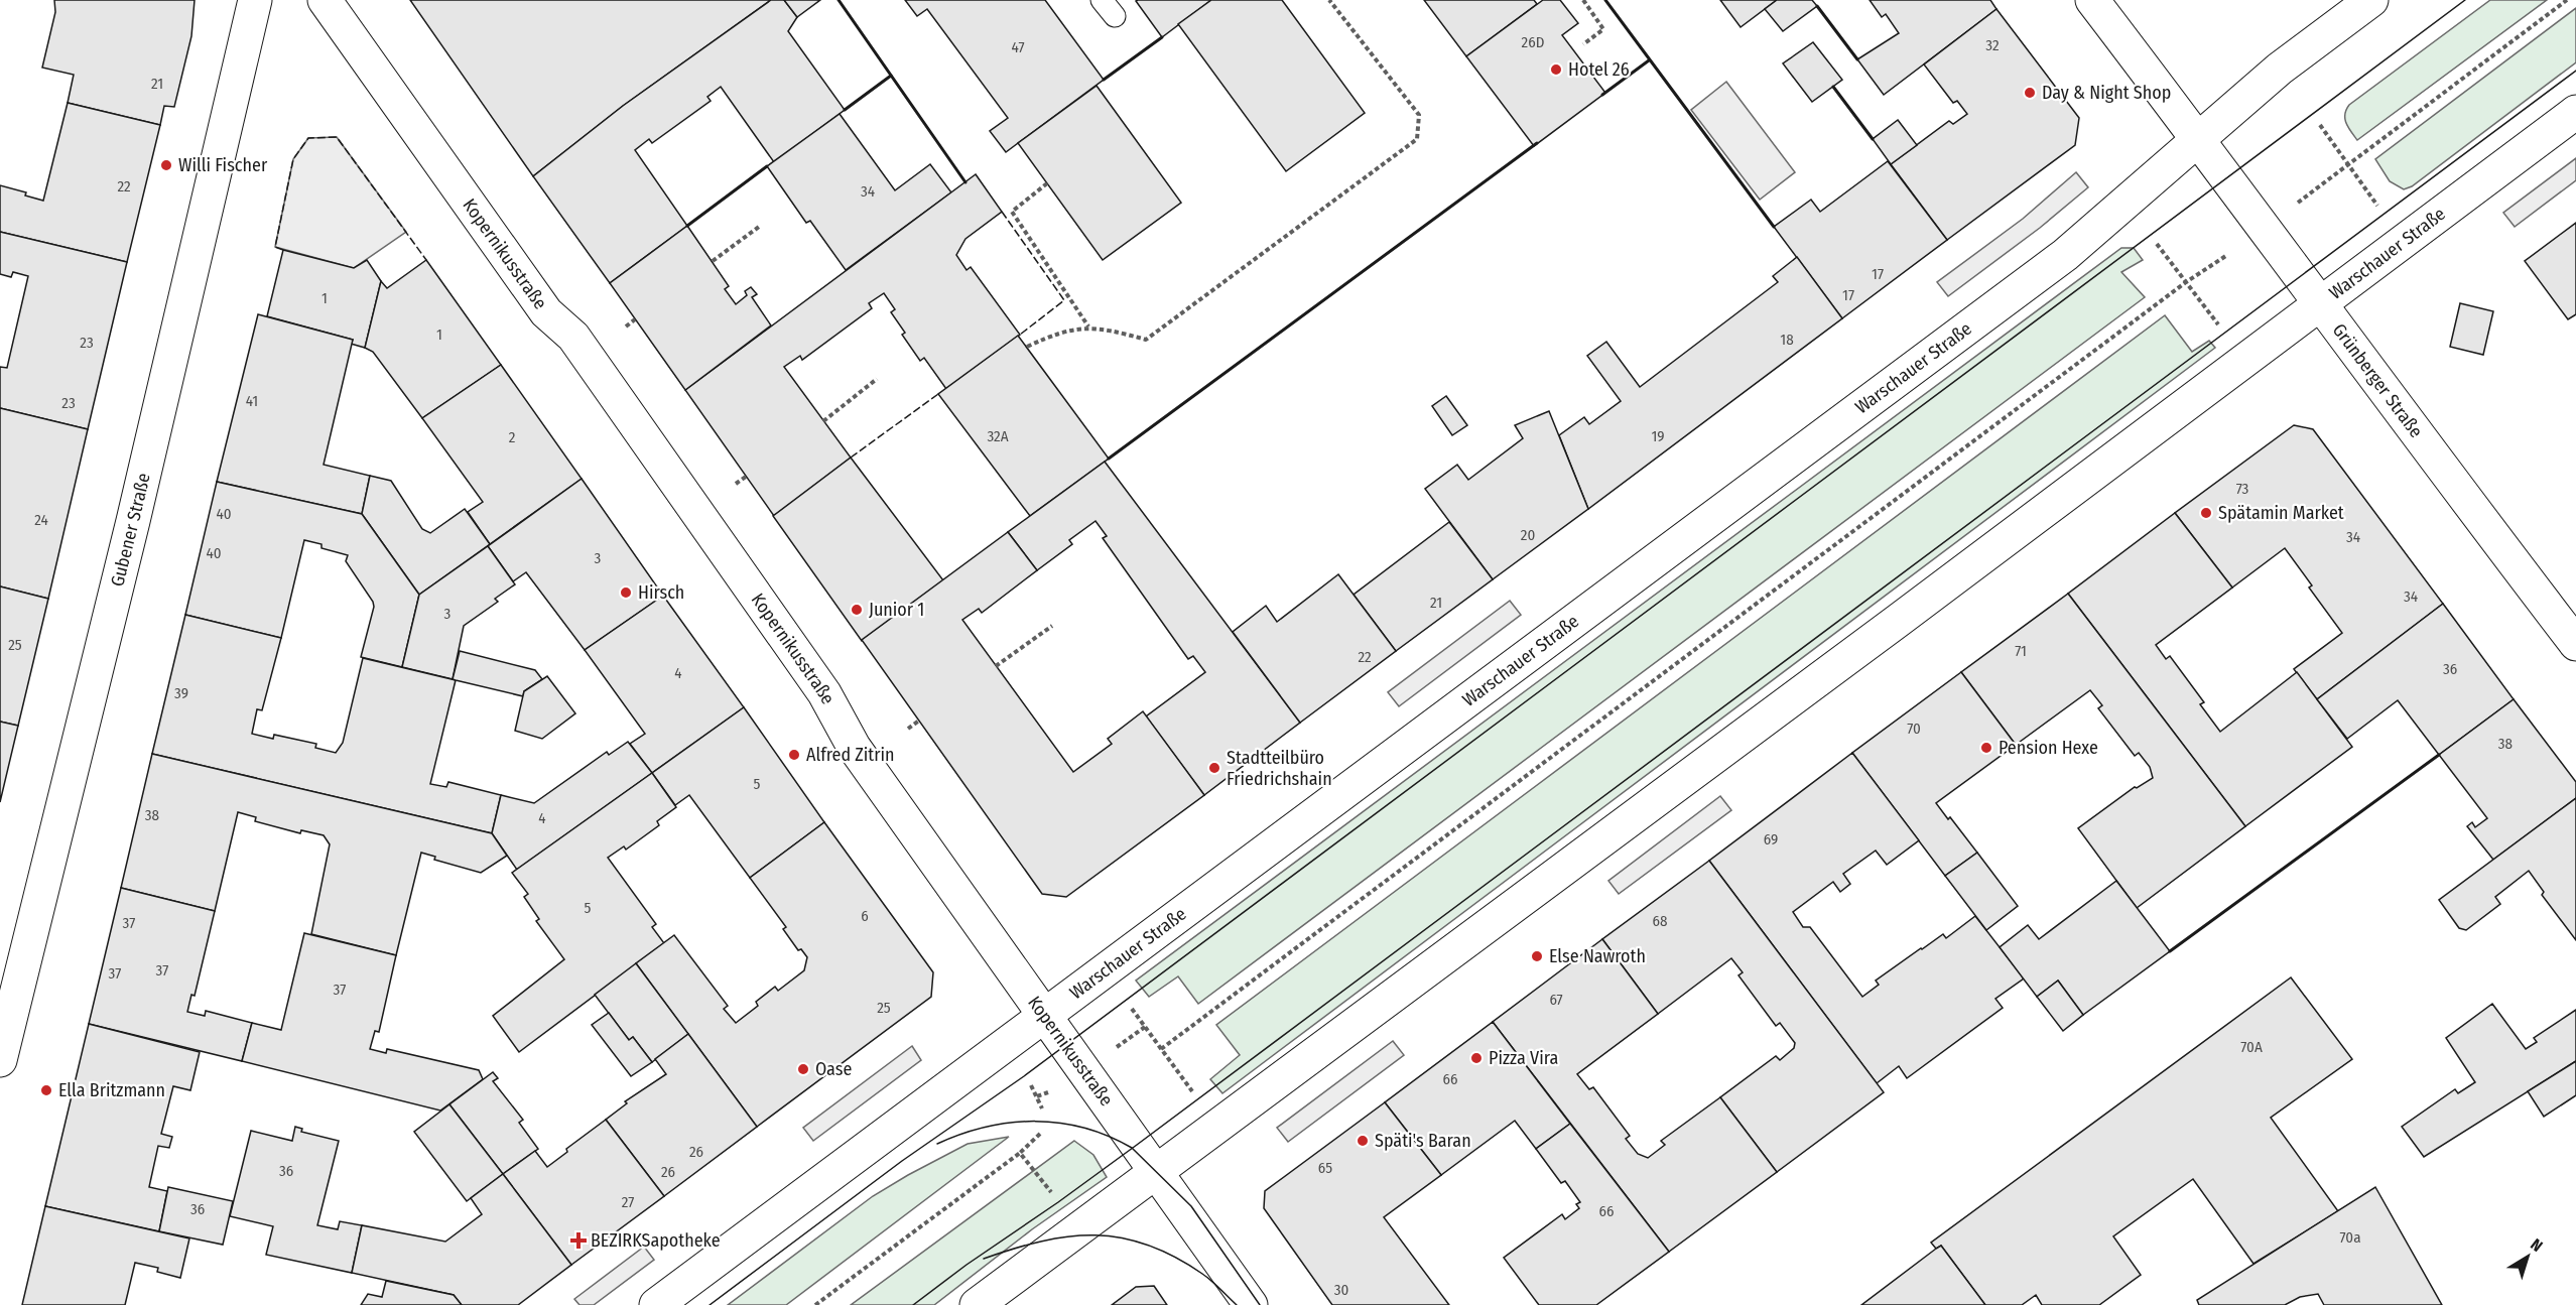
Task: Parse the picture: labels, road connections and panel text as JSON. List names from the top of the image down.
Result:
{
  "streets": {
    "main road": [
      "Kopernikusstraße",
      "Warschauer Straße",
      "Grünberger Straße",
      "Gubener Straße"
    ]
  },
  "crossings": [
    ["Kopernikusstraße", "Warschauer Straße"],
    ["Warschauer Straße", "Grünberger Straße"]
  ],
  "places": {
    "other": [
      "Hotel 26",
      "Day & Night Shop",
      "Willi Fischer",
      "Spätamin Market",
      "Hirsch",
      "Junior 1",
      "Pension Hexe",
      "Alfred Zitrin",
      "Stadtteilbüro Friedrichshain",
      "Else Nawroth",
      "Pizza Vira",
      "Oase",
      "Ella Britzmann",
      "Späti's Baran"
    ],
    "health": ["BEZIRKSapotheke"]
  },
  "house_numbers": [
    "26D",
    "32",
    "47",
    "21",
    "22",
    "34",
    "17",
    "17",
    "1",
    "1",
    "18",
    "23",
    "41",
    "23",
    "32A",
    "19",
    "2",
    "73",
    "40",
    "24",
    "20",
    "34",
    "40",
    "3",
    "34",
    "21",
    "3",
    "25",
    "71",
    "22",
    "36",
    "4",
    "39",
    "70",
    "38",
    "5",
    "38",
    "4",
    "69",
    "5",
    "6",
    "68",
    "37",
    "37",
    "37",
    "37",
    "67",
    "25",
    "70A",
    "66",
    "26",
    "65",
    "36",
    "26",
    "27",
    "36",
    "66",
    "70a",
    "30"
  ],
  "north": "top right"
}
